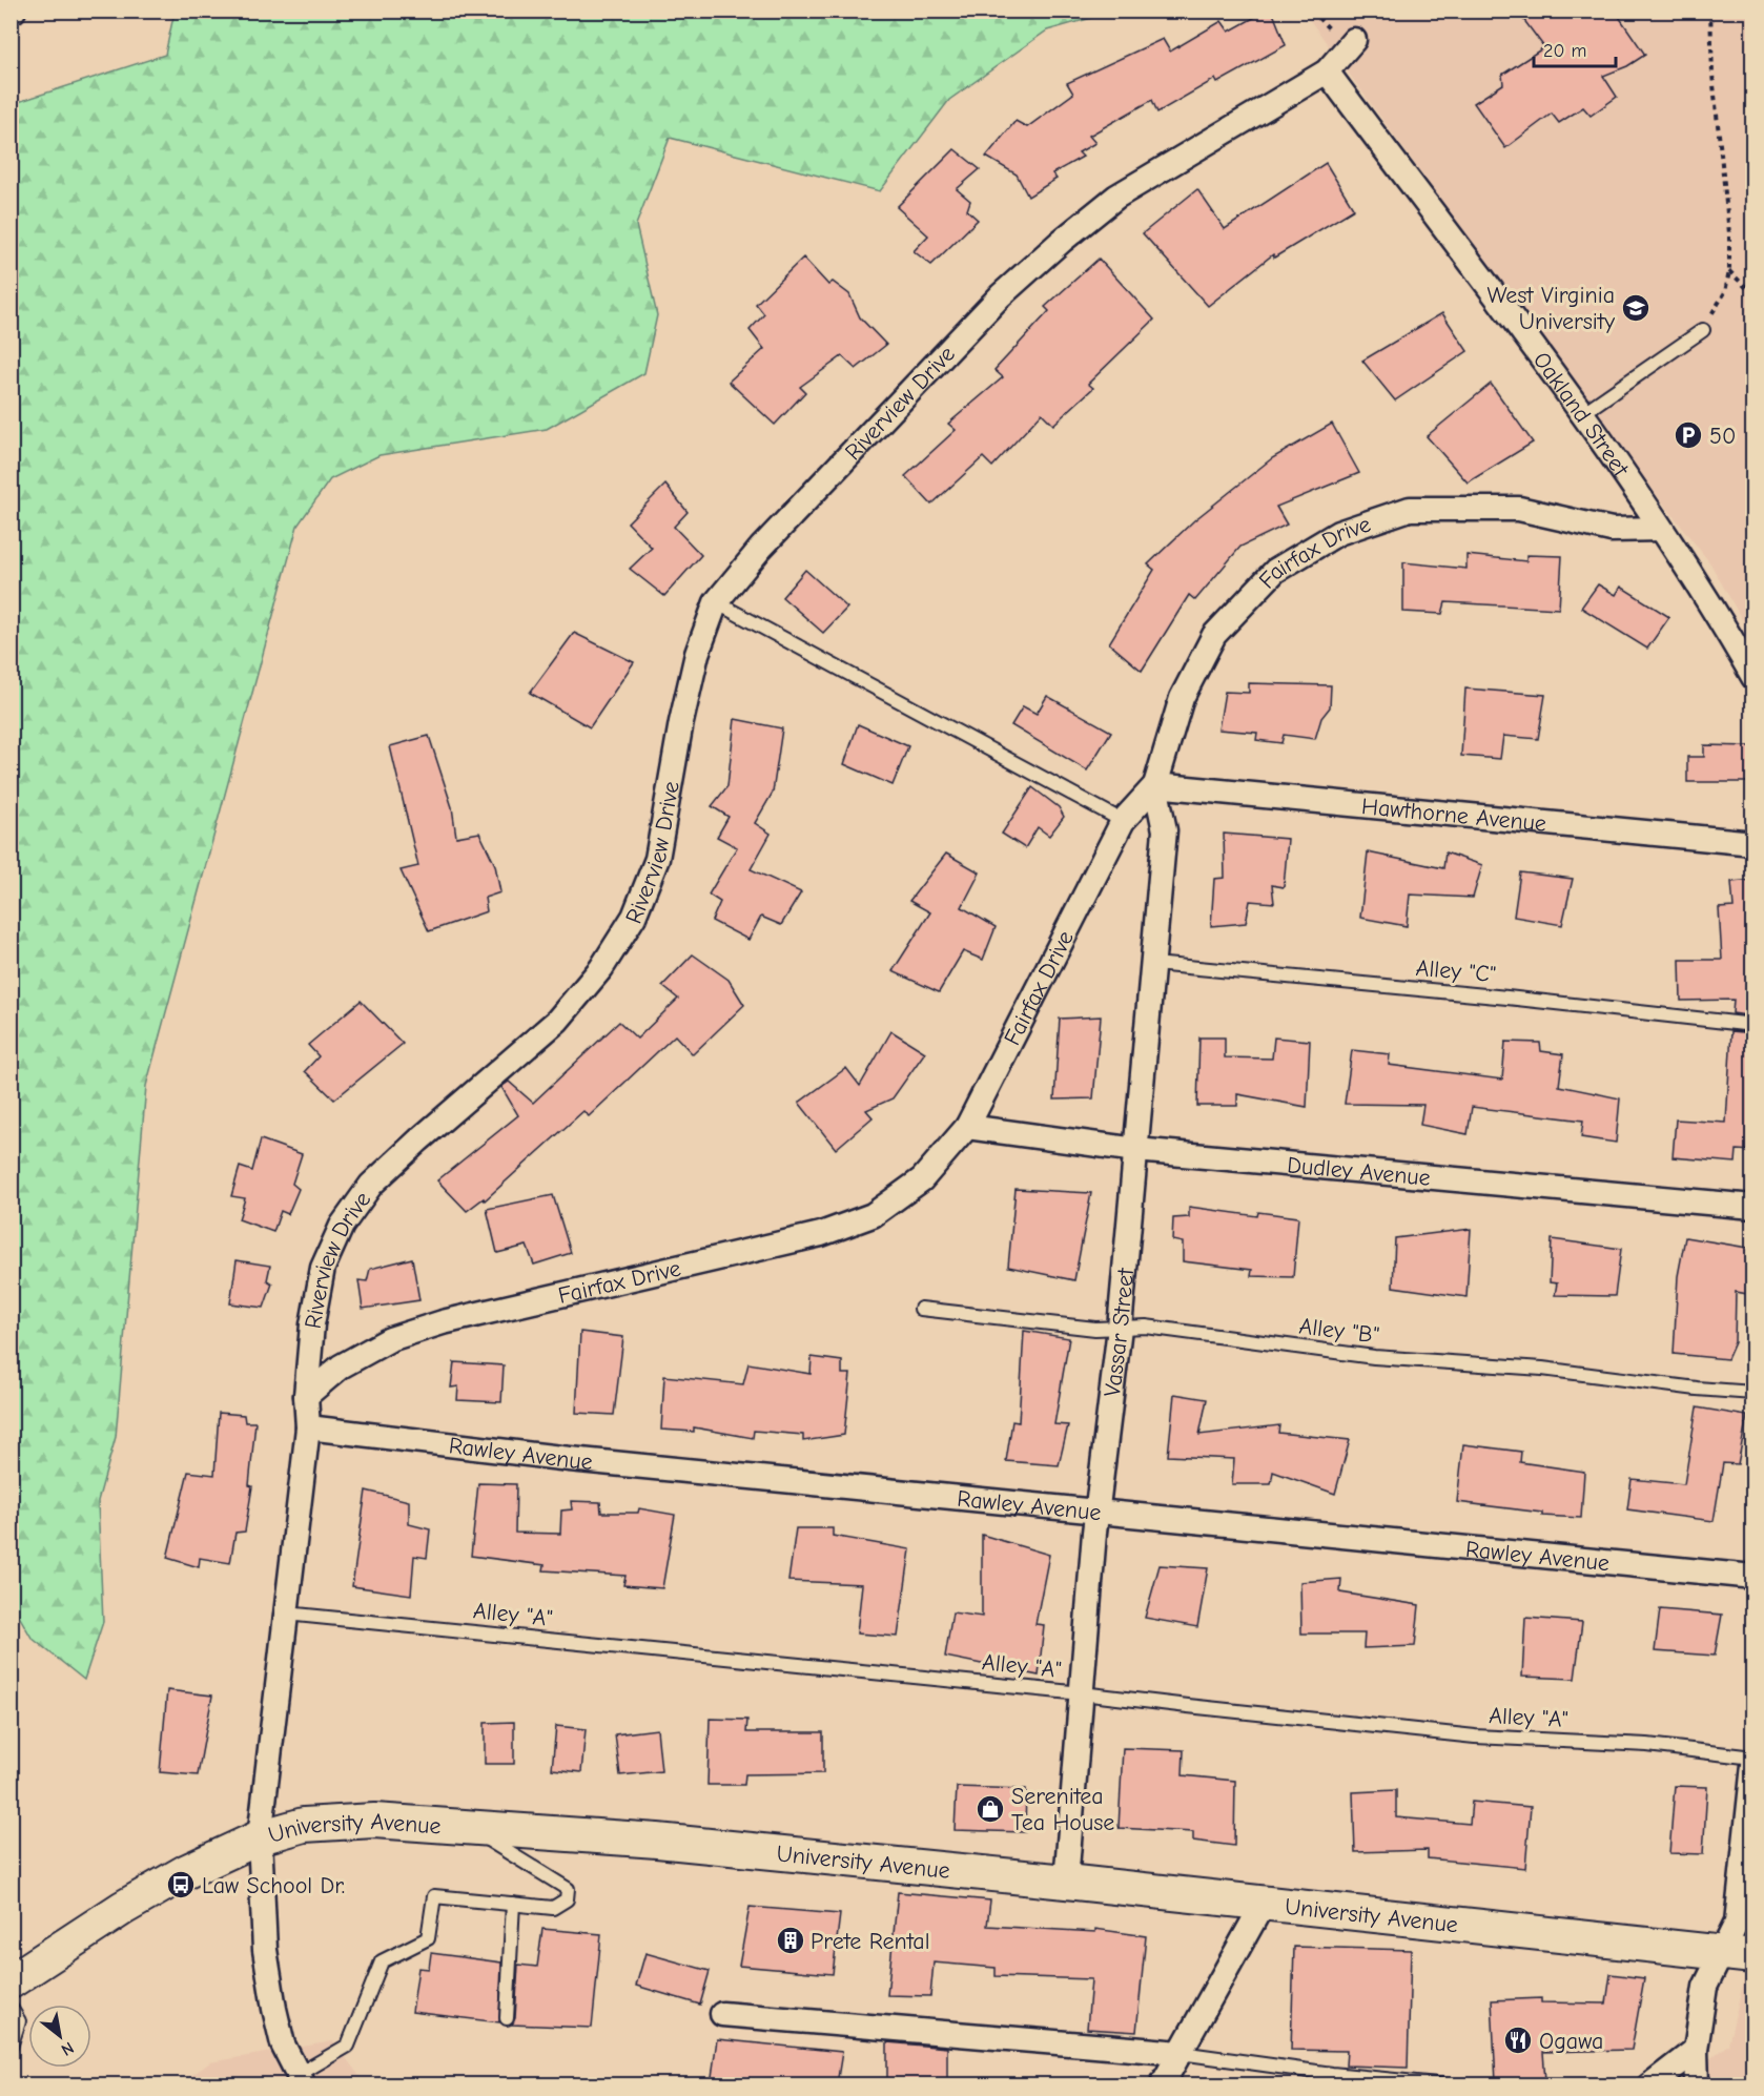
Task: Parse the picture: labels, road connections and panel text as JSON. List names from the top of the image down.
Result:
{
  "streets": {
    "street": [
      "Riverview Drive",
      "Oakland Street",
      "Fairfax Drive",
      "Hawthorne Avenue",
      "Dudley Avenue",
      "Vassar Street",
      "Rawley Avenue",
      "University Avenue"
    ],
    "lane": ["Alley \"C\"", "Alley \"B\"", "Alley \"A\""]
  },
  "crossings": [
    ["Riverview Drive", "Oakland Street"],
    ["Riverview Drive", "Fairfax Drive"],
    ["Riverview Drive", "Rawley Avenue"],
    ["Riverview Drive", "Alley \"A\""],
    ["Riverview Drive", "University Avenue"],
    ["Oakland Street", "Fairfax Drive"],
    ["Fairfax Drive", "Hawthorne Avenue"],
    ["Fairfax Drive", "Dudley Avenue"],
    ["Fairfax Drive", "Vassar Street"],
    ["Hawthorne Avenue", "Vassar Street"],
    ["Alley \"C\"", "Vassar Street"],
    ["Dudley Avenue", "Vassar Street"],
    ["Alley \"B\"", "Vassar Street"],
    ["Vassar Street", "Rawley Avenue"],
    ["Vassar Street", "Alley \"A\""],
    ["Vassar Street", "University Avenue"]
  ],
  "places": {
    "school or university": ["West Virginia University"],
    "parking": ["50"],
    "shop": ["Serenitea Tea House"],
    "bus stop": ["Law School Dr."],
    "building": ["Prete Rental"],
    "restaurant": ["Ogawa"]
  },
  "scale_bar": "20 m",
  "north": "bottom right"
}
